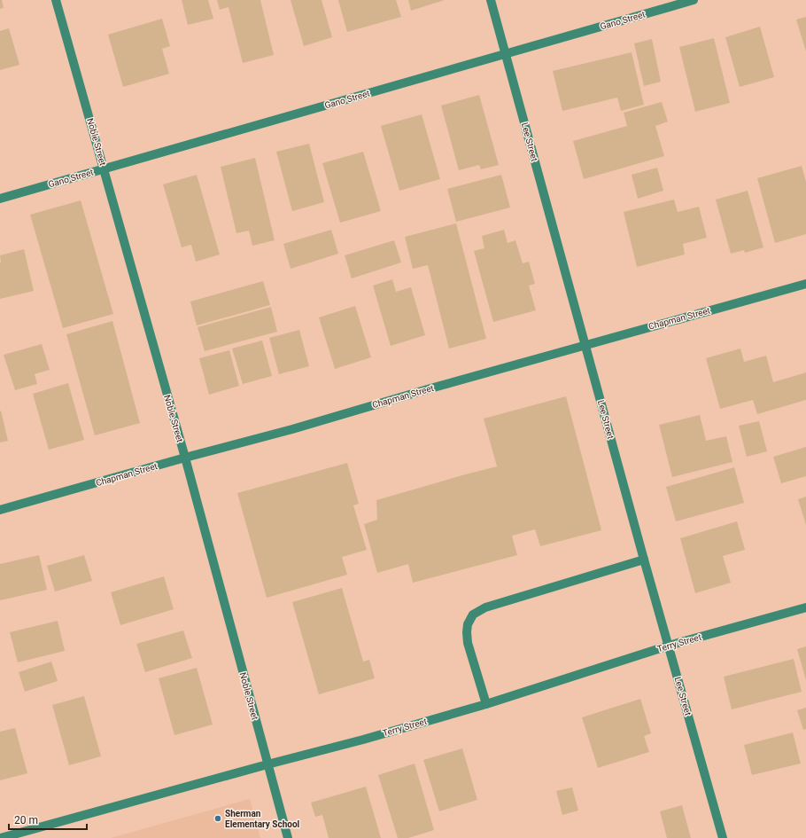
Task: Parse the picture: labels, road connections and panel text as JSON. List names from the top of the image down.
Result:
{
  "streets": {
    "street": [
      "Gano Street",
      "Noble Street",
      "Lee Street",
      "Chapman Street",
      "Terry Street"
    ]
  },
  "crossings": [
    ["Gano Street", "Noble Street"],
    ["Gano Street", "Lee Street"],
    ["Noble Street", "Chapman Street"],
    ["Noble Street", "Terry Street"],
    ["Lee Street", "Chapman Street"],
    ["Lee Street", "Terry Street"]
  ],
  "places": ["Sherman Elementary School"],
  "scale_bar": "20 m"
}
